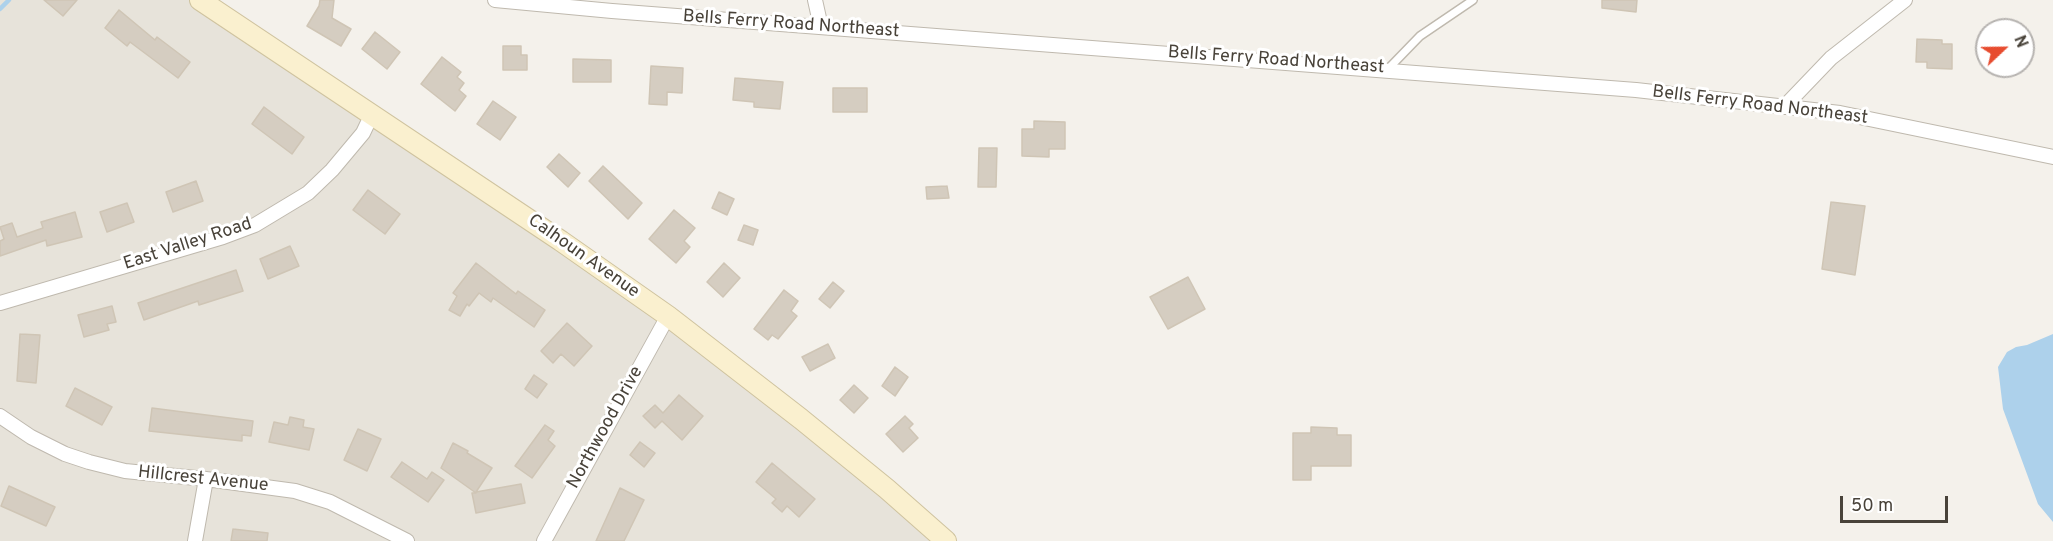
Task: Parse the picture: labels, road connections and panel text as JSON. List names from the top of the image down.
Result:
{
  "streets": {
    "street": [
      "Bells Ferry Road Northeast",
      "East Valley Road",
      "Calhoun Avenue",
      "Northwood Drive",
      "Hillcrest Avenue"
    ]
  },
  "crossings": [
    ["East Valley Road", "Calhoun Avenue"],
    ["Calhoun Avenue", "Northwood Drive"]
  ],
  "scale_bar": "50 m",
  "north": "right"
}
